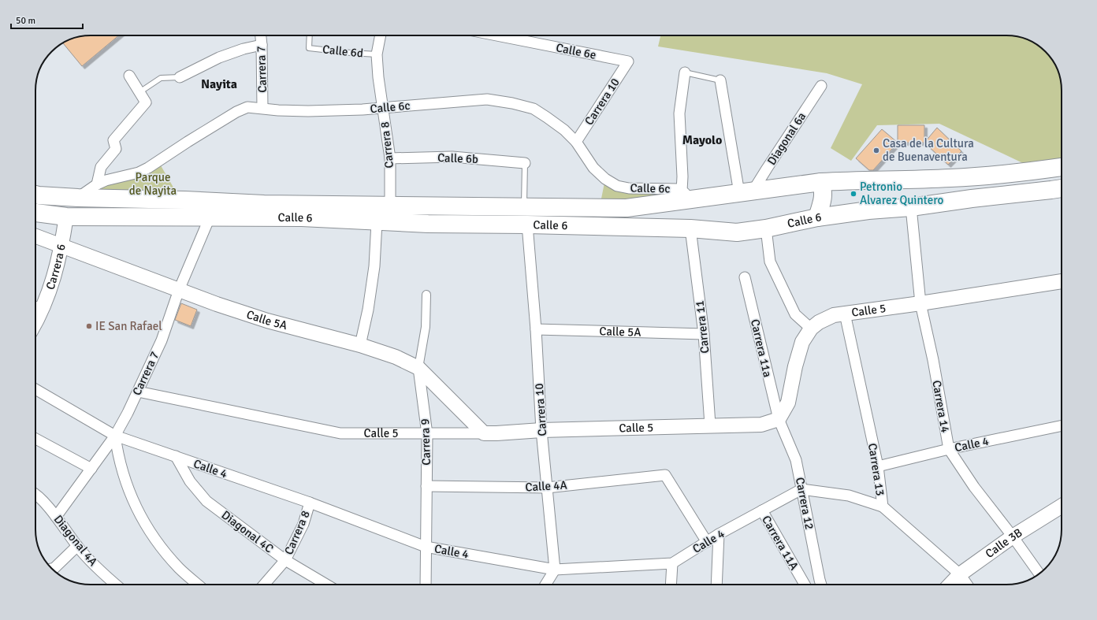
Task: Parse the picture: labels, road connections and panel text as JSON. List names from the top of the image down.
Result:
{
  "streets": {
    "highway": ["Calle 6"],
    "main road": [
      "Carrera 6",
      "Calle 5",
      "Calle 5A",
      "Calle 3B"
    ],
    "street": [
      "Calle 6e",
      "Carrera 7",
      "Carrera 10",
      "Calle 6c",
      "Diagonal 6a",
      "Carrera 8",
      "Calle 6b",
      "Carrera 11",
      "Carrera 11a",
      "Carrera 14",
      "Carrera 9",
      "Calle 4",
      "Carrera 13",
      "Calle 4A",
      "Carrera 12",
      "Diagonal 4C",
      "Diagonal 4A",
      "Carrera 11A"
    ],
    "lane": ["Calle 6d"]
  },
  "crossings": [
    ["Calle 6d", "Carrera 8"],
    ["Calle 6e", "Carrera 10"],
    ["Carrera 7", "Calle 6c"],
    ["Carrera 7", "Calle 6"],
    ["Carrera 7", "Calle 5"],
    ["Carrera 7", "Calle 5A"],
    ["Carrera 7", "Calle 4"],
    ["Carrera 7", "Diagonal 4A"],
    ["Carrera 10", "Calle 6c"],
    ["Carrera 10", "Calle 6"],
    ["Carrera 10", "Calle 5"],
    ["Carrera 10", "Calle 5A"],
    ["Carrera 10", "Calle 4"],
    ["Carrera 10", "Calle 4A"],
    ["Calle 6c", "Carrera 8"],
    ["Calle 6c", "Calle 6"],
    ["Diagonal 6a", "Calle 6"],
    ["Carrera 8", "Calle 6b"],
    ["Carrera 8", "Calle 6"],
    ["Carrera 8", "Calle 4"],
    ["Carrera 8", "Diagonal 4C"],
    ["Calle 6", "Carrera 6"],
    ["Calle 6", "Carrera 11"],
    ["Calle 6", "Carrera 14"],
    ["Carrera 6", "Calle 5A"],
    ["Calle 5", "Calle 5A"],
    ["Calle 5", "Carrera 11"],
    ["Calle 5", "Carrera 11a"],
    ["Calle 5", "Carrera 14"],
    ["Calle 5", "Carrera 9"],
    ["Calle 5", "Carrera 13"],
    ["Calle 5", "Carrera 12"],
    ["Calle 5A", "Carrera 11"],
    ["Calle 5A", "Carrera 9"],
    ["Carrera 11a", "Carrera 12"],
    ["Carrera 14", "Calle 4"],
    ["Carrera 14", "Calle 3B"],
    ["Carrera 9", "Calle 4"],
    ["Carrera 9", "Calle 4A"],
    ["Calle 4", "Carrera 13"],
    ["Calle 4", "Calle 4A"],
    ["Calle 4", "Carrera 12"],
    ["Calle 4", "Diagonal 4C"],
    ["Calle 4", "Carrera 11A"],
    ["Carrera 13", "Calle 3B"]
  ],
  "districts": ["Nayita", "Mayolo"],
  "parks": ["Parque de Nayita"],
  "places": ["Casa de la Cultura de Buenaventura", "Petronio Alvarez Quintero", "IE San Rafael"],
  "scale_bar": "50 m"
}
